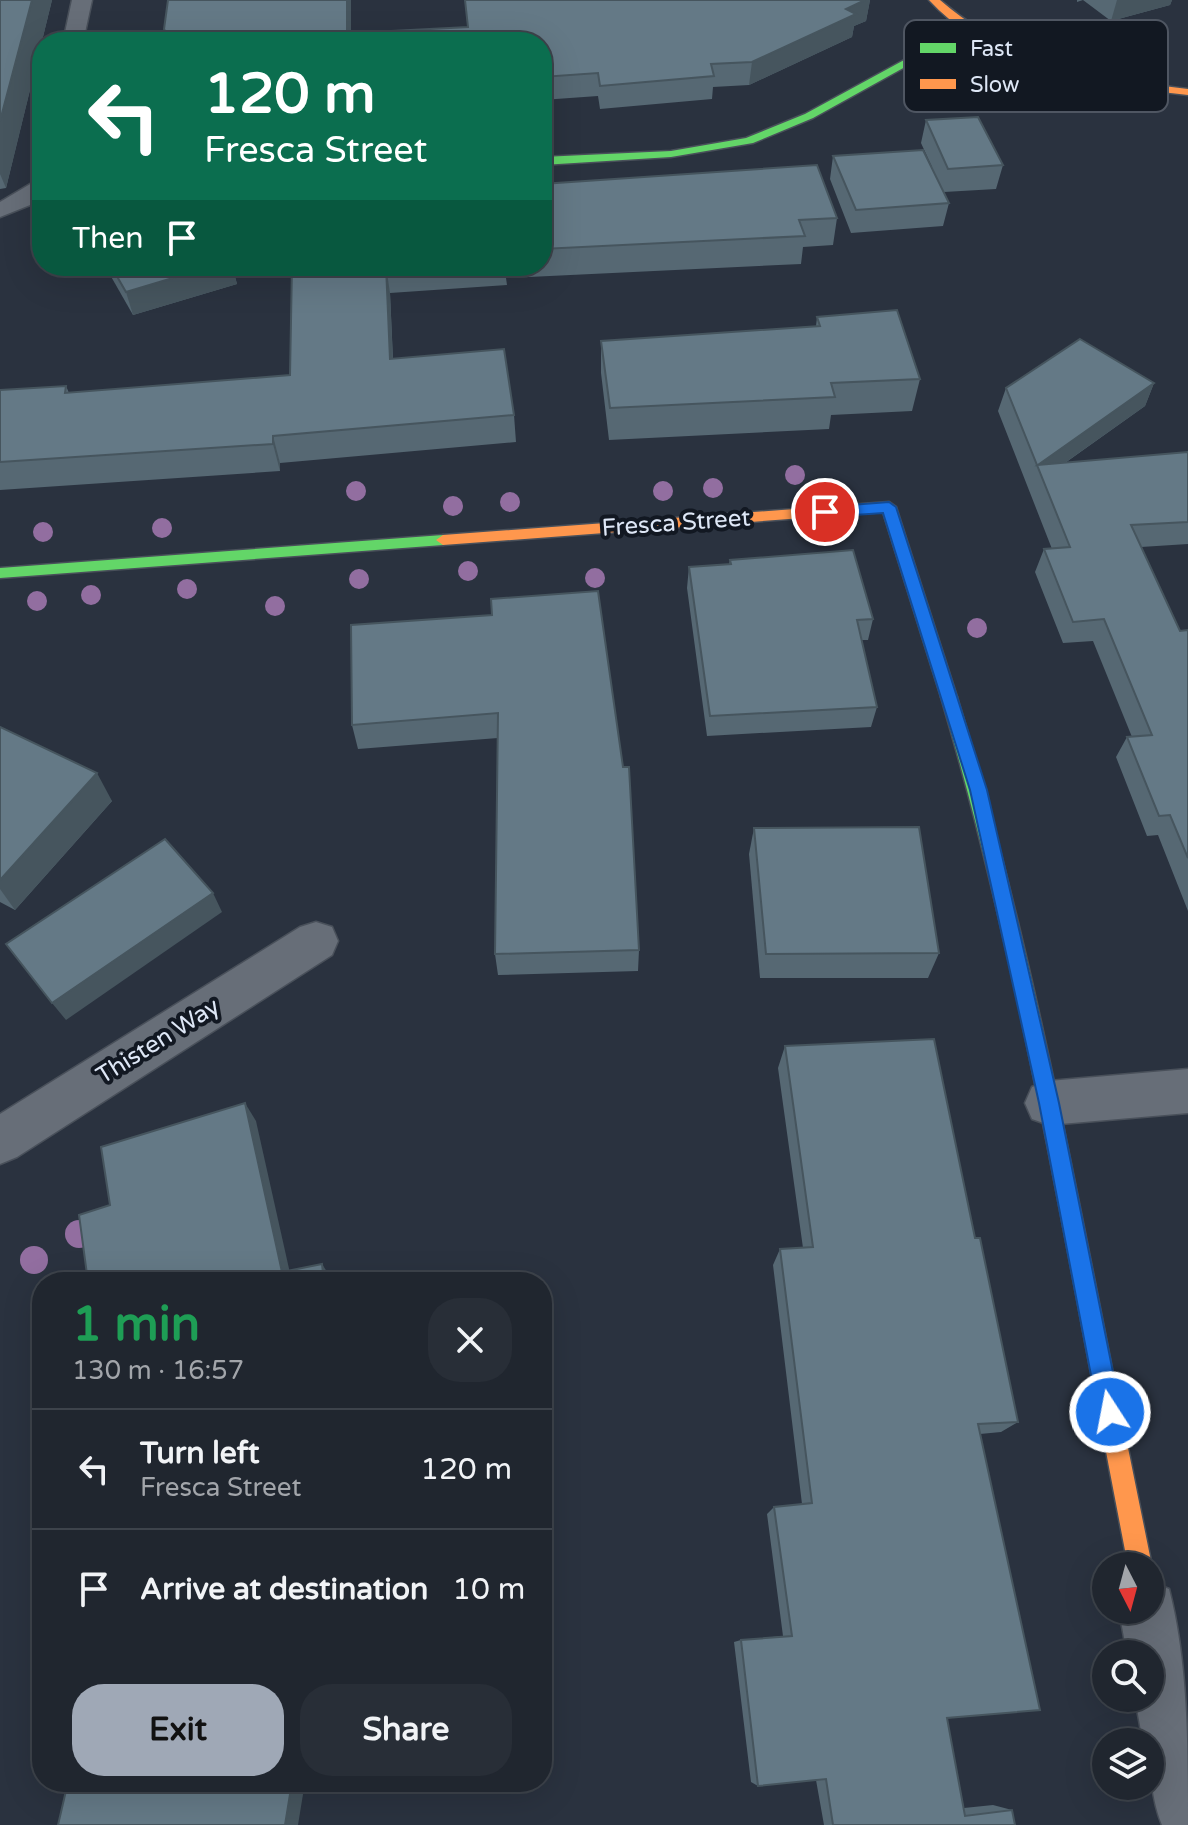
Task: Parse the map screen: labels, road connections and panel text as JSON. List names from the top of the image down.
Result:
{
  "streets": {
    "street": ["Fresca Street", "Thisten Way"]
  },
  "legend": ["Fast", "Slow"],
  "north": "bottom",
  "page": {
    "turn": ["120 m", "Fresca Street"],
    "then": "Then",
    "heading": ["1 min", "130 m · 16:57"],
    "list": [
      {
        "name": "Turn left",
        "note": "Fresca Street",
        "value": "120 m"
      },
      {
        "name": "Arrive at destination",
        "value": "10 m"
      }
    ],
    "buttons": ["Exit", "Share"]
  }
}
